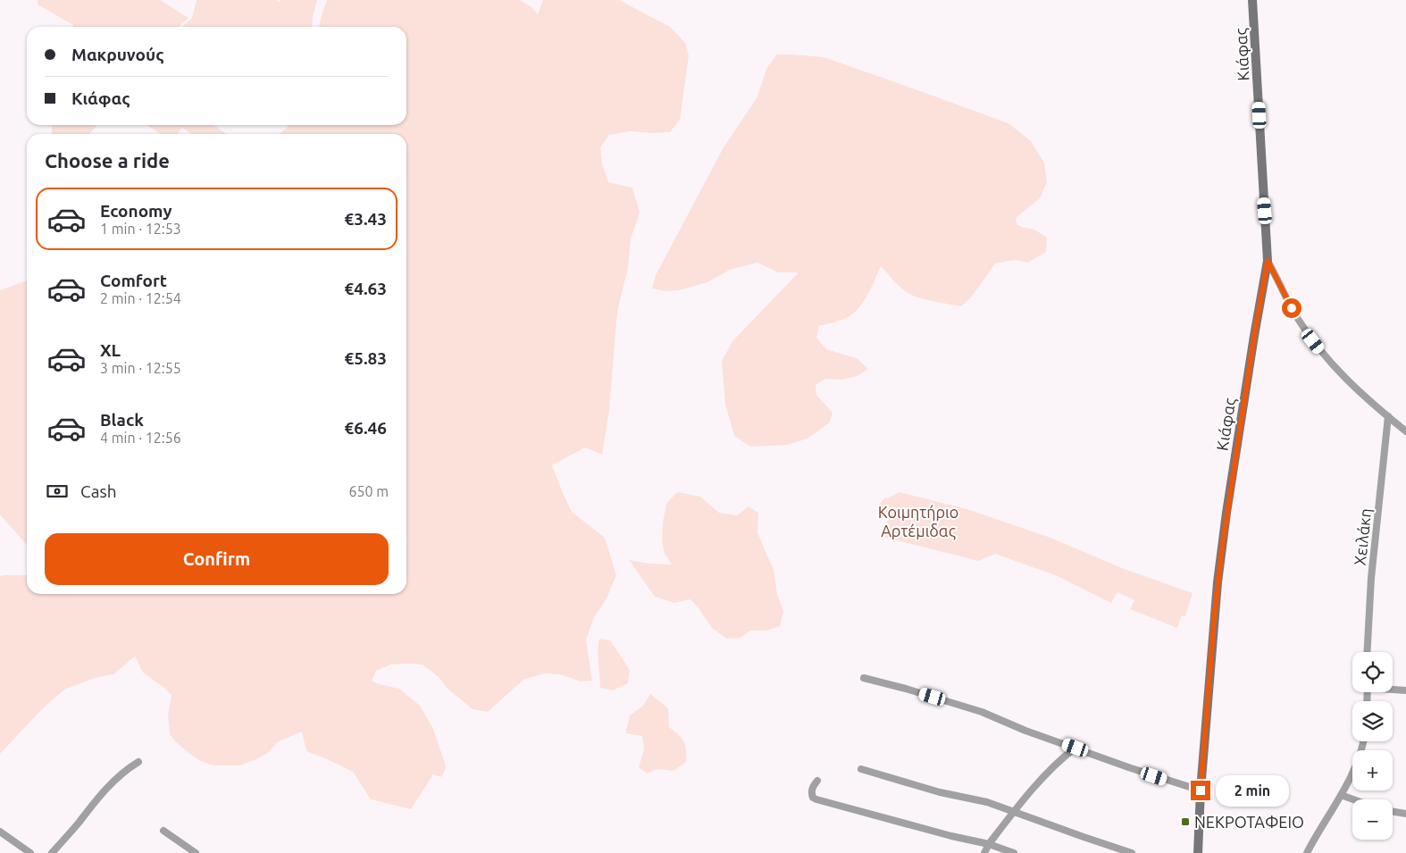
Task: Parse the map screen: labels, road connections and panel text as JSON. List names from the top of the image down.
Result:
{
  "streets": {
    "street": ["Κιάφας", "Χειλάκη"]
  },
  "parks": ["Κοιμητήριο Αρτέμιδας"],
  "places": {
    "transit": ["ΝΕΚΡΟΤΑΦΕΙΟ"]
  },
  "page": {
    "banner": ["Μακρυνούς", "Κιάφας"],
    "heading": "Choose a ride",
    "list": [
      {
        "name": "Economy",
        "note": "1 min · 12:53",
        "value": "€3.43"
      },
      {
        "name": "Comfort",
        "note": "2 min · 12:54",
        "value": "€4.63"
      },
      {
        "name": "XL",
        "note": "3 min · 12:55",
        "value": "€5.83"
      },
      {
        "name": "Black",
        "note": "4 min · 12:56",
        "value": "€6.46"
      }
    ],
    "pay": ["Cash", "650 m"],
    "buttons": "Confirm",
    "map_buttons": ["+", "−"],
    "bubble": "2 min"
  }
}
